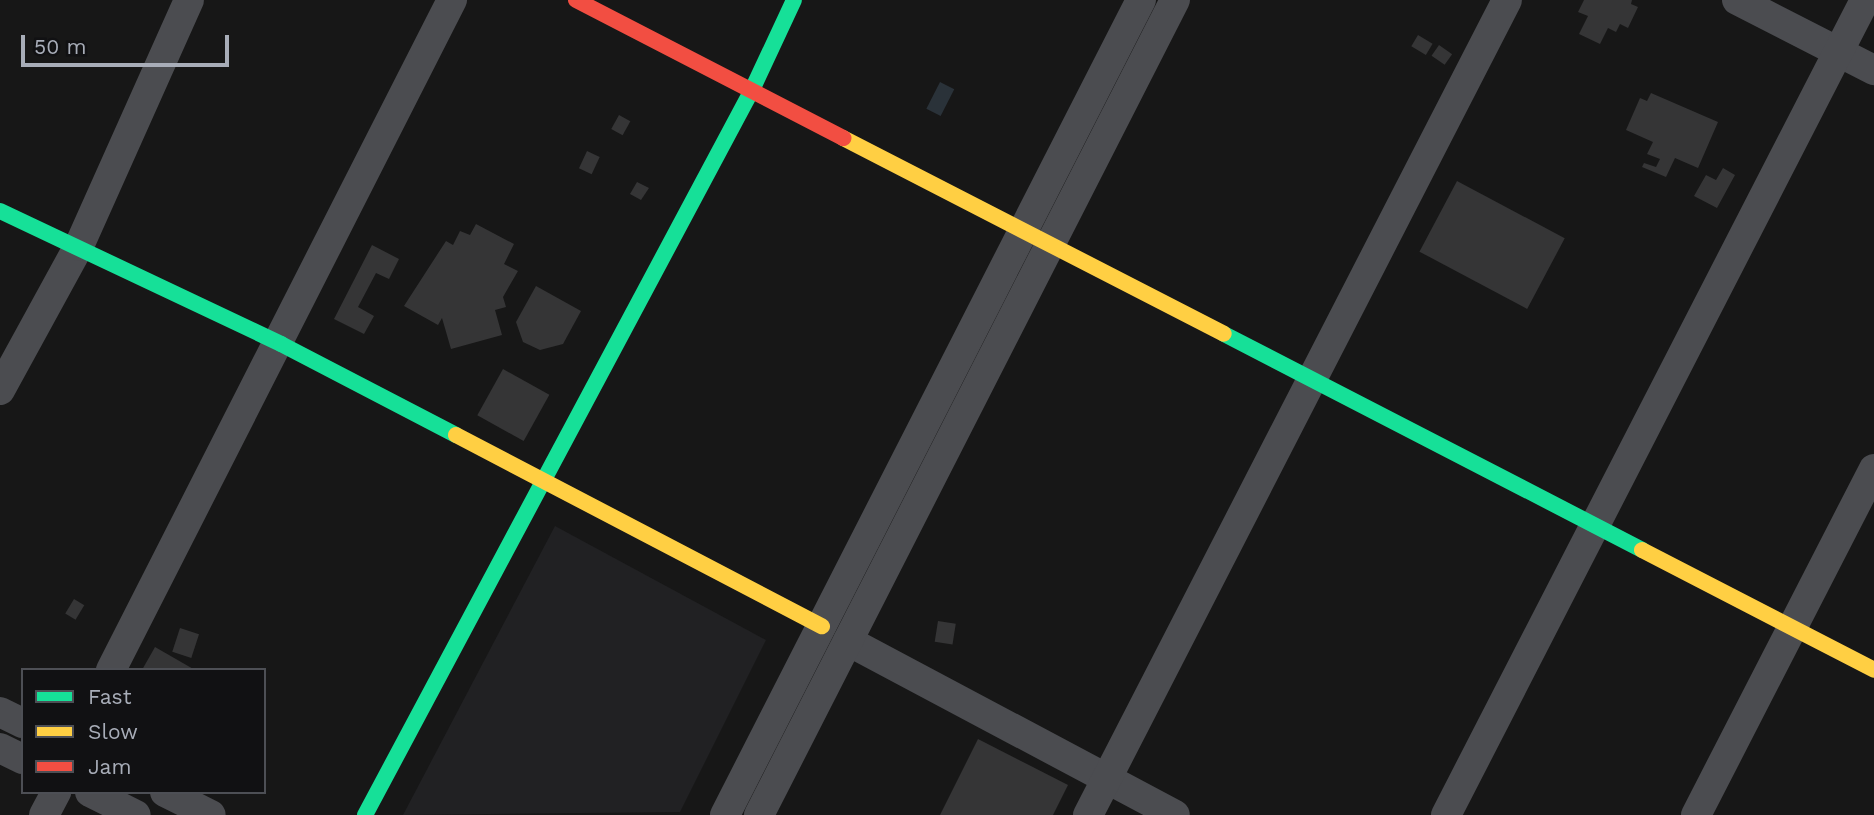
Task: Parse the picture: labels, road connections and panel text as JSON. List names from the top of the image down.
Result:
{
  "legend": ["Fast", "Slow", "Jam"],
  "scale_bar": "50 m"
}
